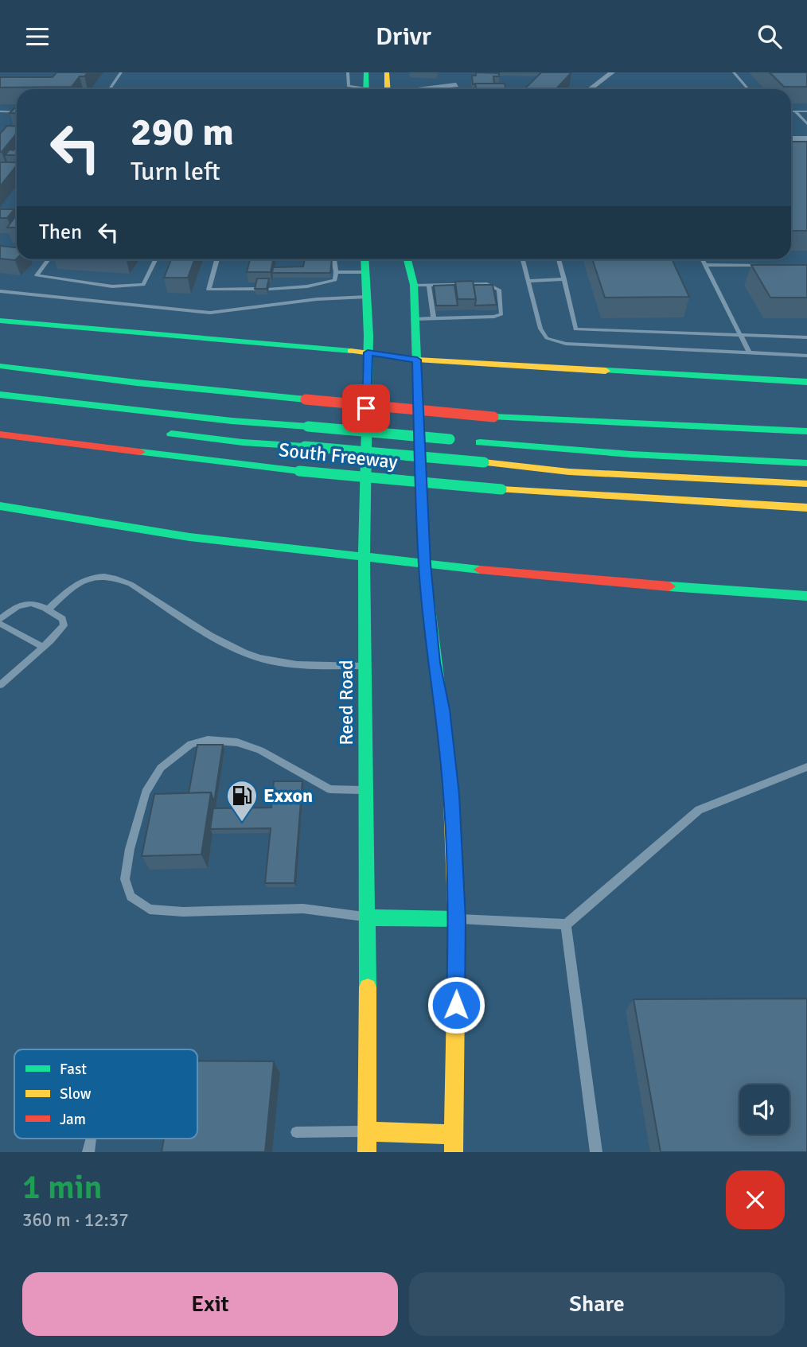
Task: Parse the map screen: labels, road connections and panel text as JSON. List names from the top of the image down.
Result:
{
  "streets": {
    "main road": ["South Freeway", "Reed Road"]
  },
  "places": {
    "fuel station": ["Exxon"]
  },
  "legend": ["Fast", "Slow", "Jam"],
  "page": {
    "header": "Drivr",
    "turn": ["290 m", "Turn left"],
    "then": "Then",
    "heading": ["1 min", "360 m · 12:37"],
    "buttons": ["Exit", "Share"]
  }
}
